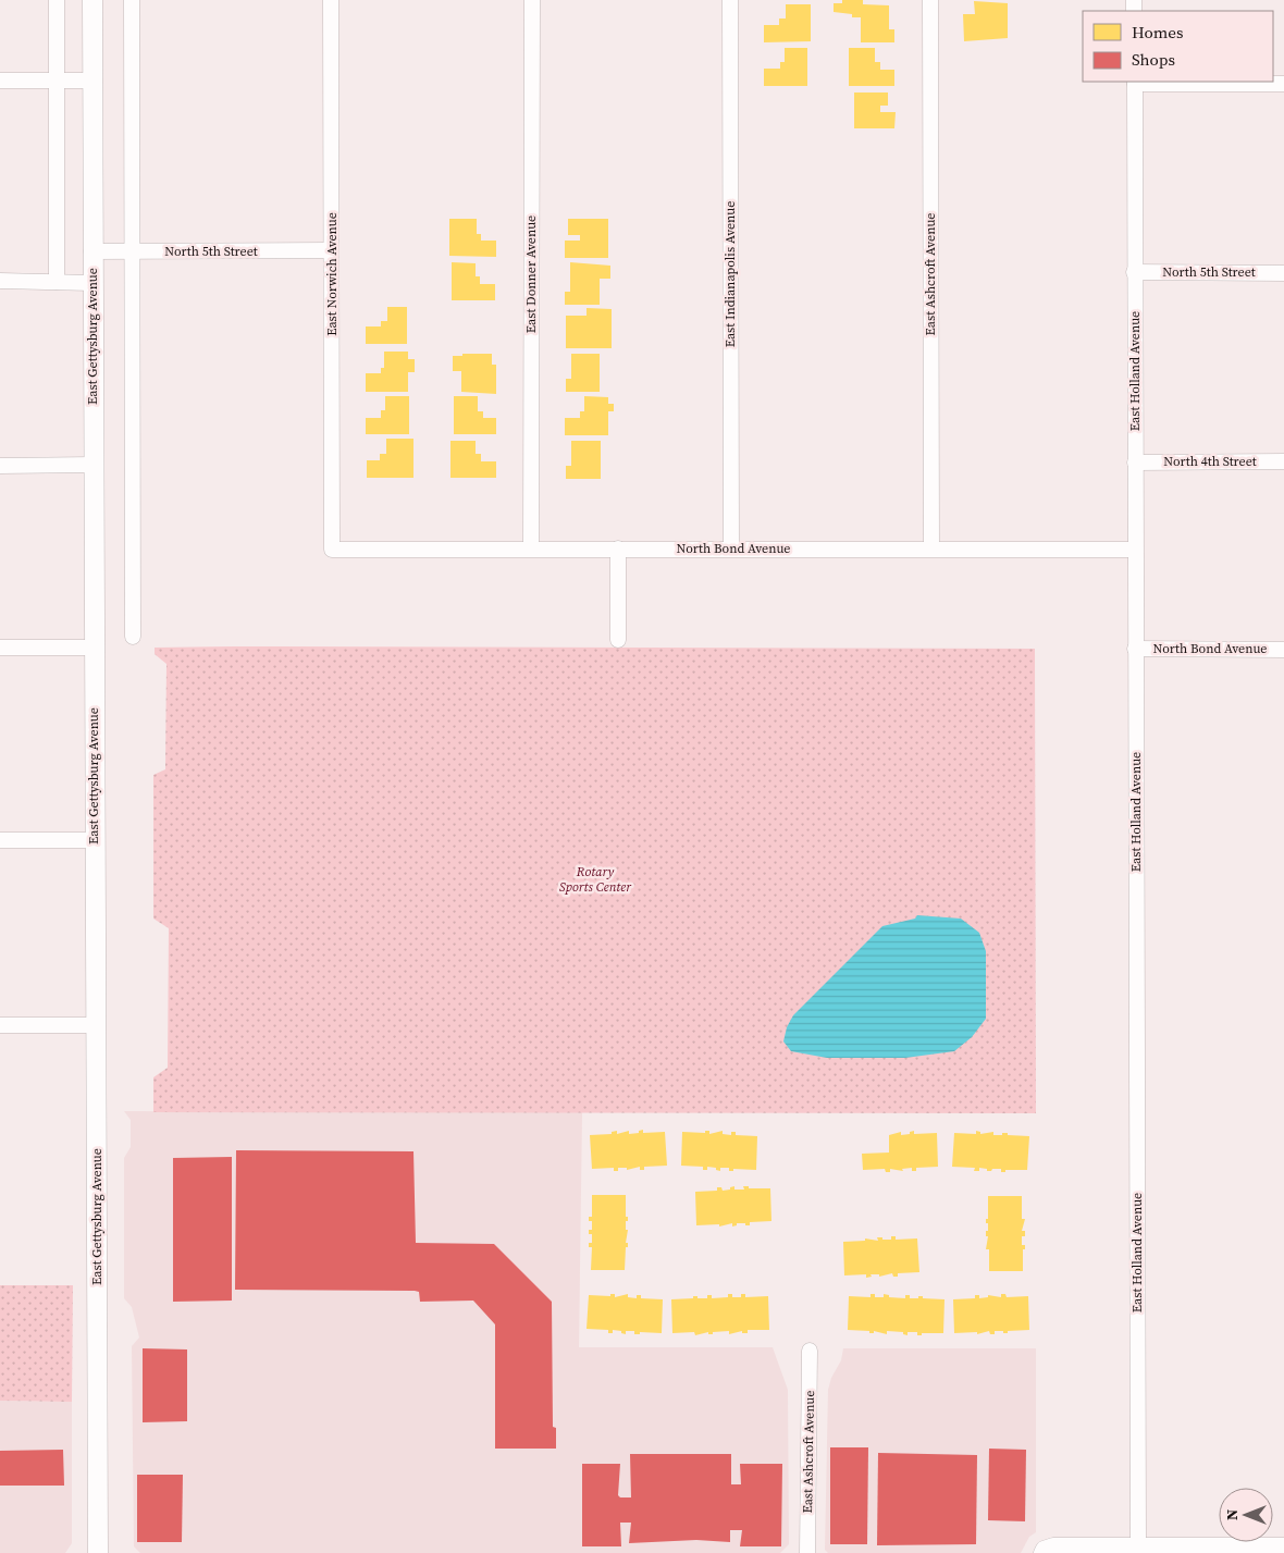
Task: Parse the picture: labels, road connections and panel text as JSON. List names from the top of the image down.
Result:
{
  "streets": {
    "street": [
      "North 5th Street",
      "East Norwich Avenue",
      "East Donner Avenue",
      "East Indianapolis Avenue",
      "East Ashcroft Avenue",
      "East Gettysburg Avenue",
      "East Holland Avenue",
      "North 4th Street",
      "North Bond Avenue"
    ]
  },
  "crossings": [
    ["North 5th Street", "East Norwich Avenue"],
    ["North 5th Street", "East Gettysburg Avenue"],
    ["North 5th Street", "East Holland Avenue"],
    ["East Norwich Avenue", "North Bond Avenue"],
    ["East Donner Avenue", "North Bond Avenue"],
    ["East Indianapolis Avenue", "North Bond Avenue"],
    ["East Ashcroft Avenue", "North Bond Avenue"],
    ["East Holland Avenue", "North 4th Street"],
    ["East Holland Avenue", "North Bond Avenue"]
  ],
  "parks": ["Rotary Sports Center"],
  "legend": ["Homes", "Shops"],
  "north": "left"
}
